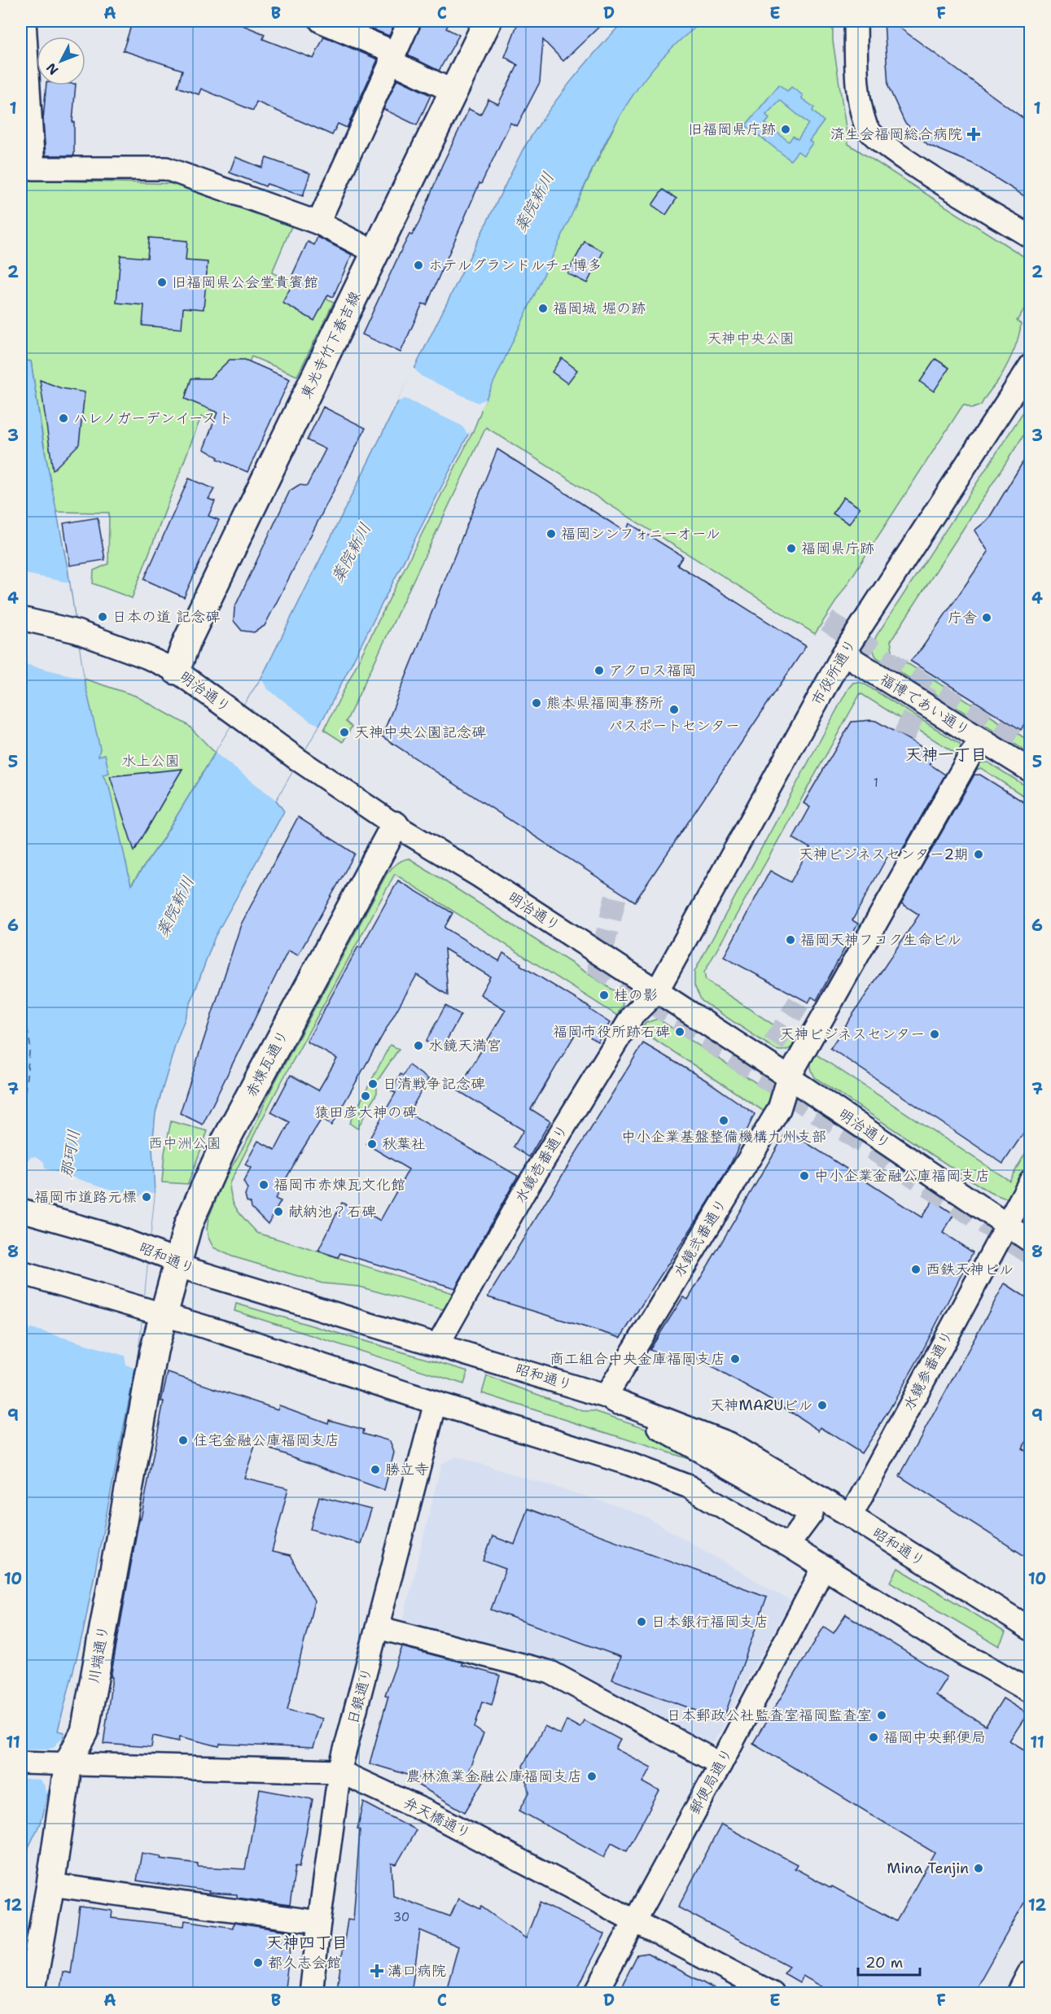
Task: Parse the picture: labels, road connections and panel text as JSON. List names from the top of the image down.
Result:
{
  "streets": {
    "main road": ["東光寺竹下春吉線", "赤煉瓦通り", "川端通り"],
    "street": [
      "市役所通り",
      "明治通り",
      "福博であい通り",
      "水鏡壱番通り",
      "水鏡弐番通り",
      "昭和通り",
      "水鏡参番通り",
      "日銀通り",
      "郵便局通り",
      "弁天橋通り"
    ]
  },
  "crossings": [
    ["東光寺竹下春吉線", "明治通り"],
    ["市役所通り", "明治通り"],
    ["市役所通り", "福博であい通り"],
    ["市役所通り", "水鏡壱番通り"],
    ["明治通り", "赤煉瓦通り"],
    ["明治通り", "水鏡壱番通り"],
    ["明治通り", "水鏡弐番通り"],
    ["明治通り", "水鏡参番通り"],
    ["福博であい通り", "水鏡弐番通り"],
    ["赤煉瓦通り", "昭和通り"],
    ["赤煉瓦通り", "川端通り"],
    ["水鏡壱番通り", "昭和通り"],
    ["水鏡弐番通り", "昭和通り"],
    ["昭和通り", "水鏡参番通り"],
    ["川端通り", "弁天橋通り"],
    ["日銀通り", "弁天橋通り"],
    ["郵便局通り", "弁天橋通り"]
  ],
  "districts": ["天神一丁目", "天神四丁目"],
  "water": ["薬院新川", "那珂川"],
  "parks": ["天神中央公園", "水上公園", "西中洲公園"],
  "places": {
    "other": [
      "旧福岡県庁跡",
      "ホテルグランドルチェ博多",
      "旧福岡県公会堂貴賓館",
      "福岡城 堀の跡",
      "ハレノガーデンイースト",
      "福岡シンフォニーオール",
      "福岡県庁跡",
      "日本の道 記念碑",
      "庁舎",
      "アクロス福岡",
      "熊本県福岡事務所",
      "パスポートセンター",
      "天神中央公園記念碑",
      "天神ビジネスセンター2期",
      "福岡天神フコク生命ビル",
      "桂の影",
      "福岡市役所跡石碑",
      "天神ビジネスセンター",
      "水鏡天満宮",
      "日清戦争記念碑",
      "猿田彦大神の碑",
      "中小企業基盤整備機構九州支部",
      "秋葉社",
      "中小企業金融公庫福岡支店",
      "福岡市赤煉瓦文化館",
      "福岡市道路元標",
      "献納池？石碑",
      "西鉄天神ビル",
      "商工組合中央金庫福岡支店",
      "天神MARUビル",
      "住宅金融公庫福岡支店",
      "勝立寺",
      "日本銀行福岡支店",
      "日本郵政公社監査室福岡監査室",
      "福岡中央郵便局",
      "農林漁業金融公庫福岡支店",
      "Mina Tenjin",
      "都久志会館"
    ],
    "health": ["済生会福岡総合病院", "溝口病院"]
  },
  "house_numbers": ["1", "30"],
  "scale_bar": "20 m",
  "north": "bottom left",
  "grid": {
    "columns": [
      "A",
      "B",
      "C",
      "D",
      "E",
      "F"
    ],
    "rows": [
      "1",
      "2",
      "3",
      "4",
      "5",
      "6",
      "7",
      "8",
      "9",
      "10",
      "11",
      "12"
    ]
  }
}
